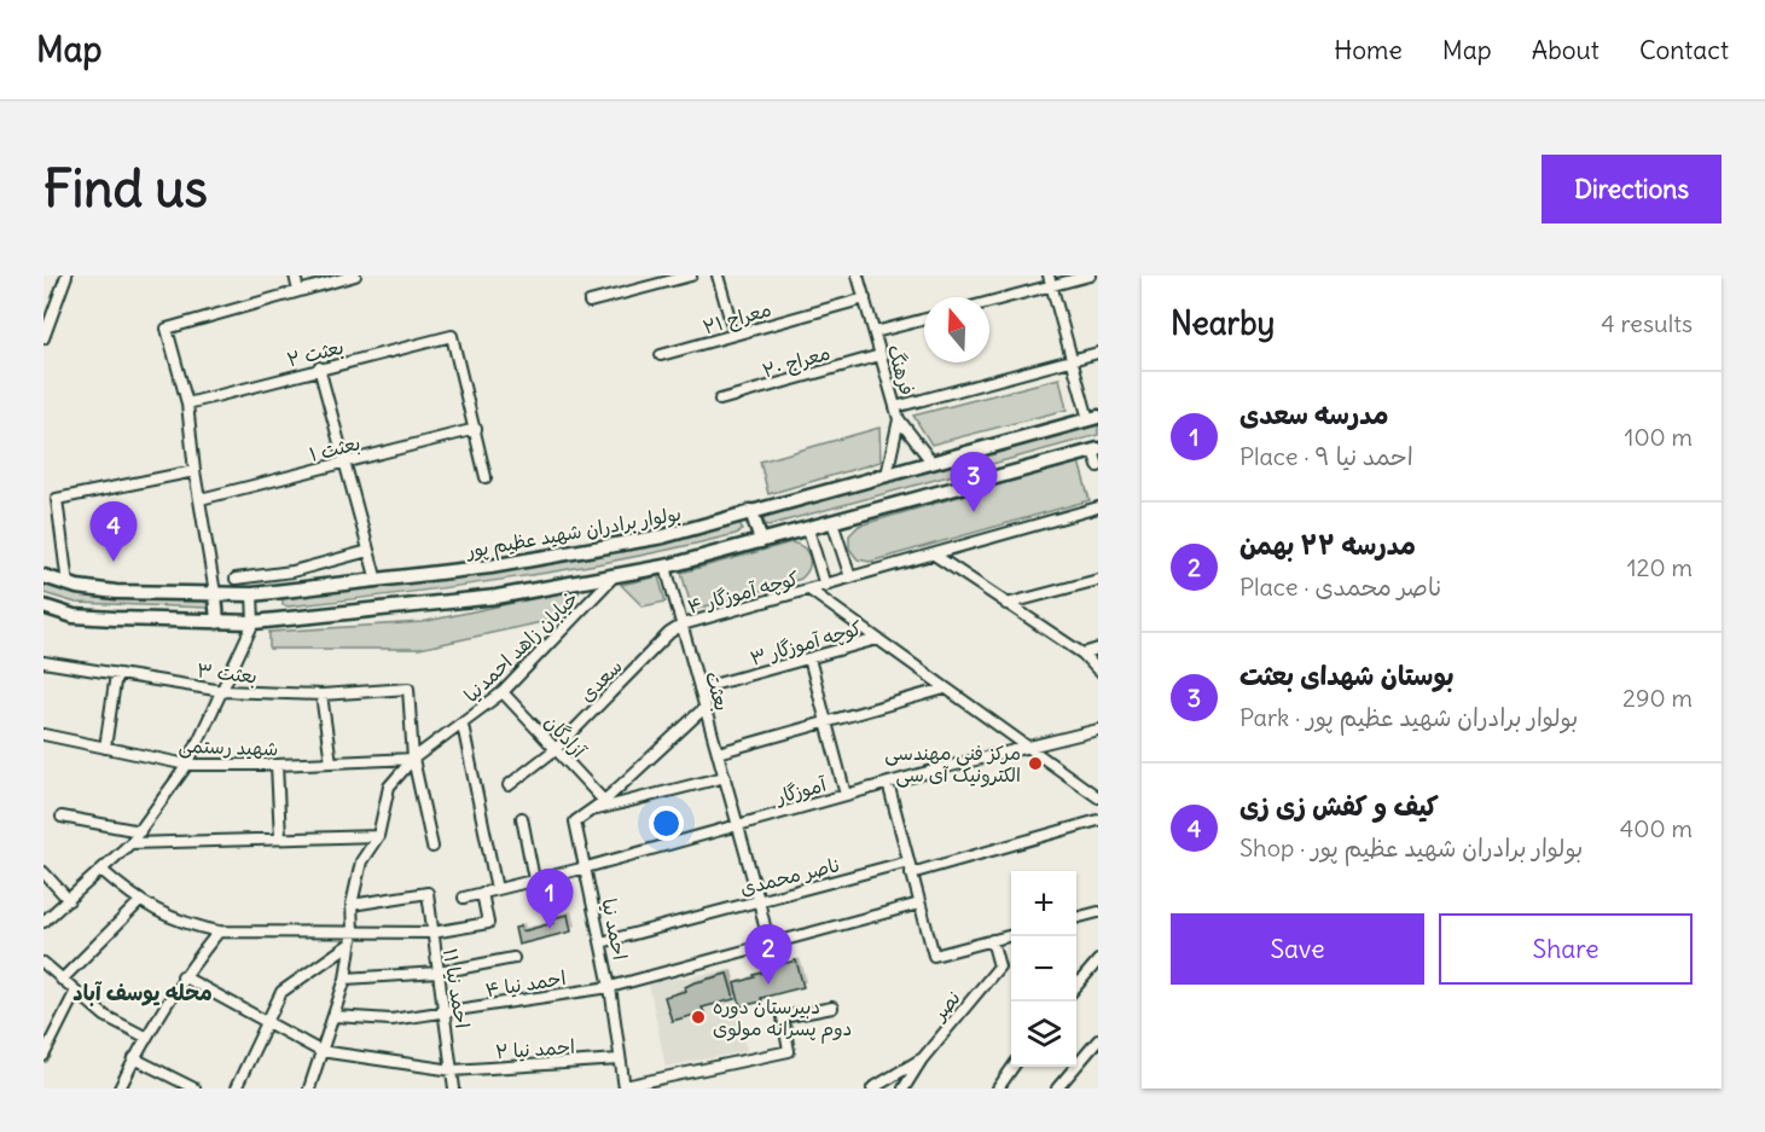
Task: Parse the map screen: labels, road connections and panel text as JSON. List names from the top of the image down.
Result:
{
  "streets": {
    "main road": ["بولوار برادران شهید عظیم‌ پور"],
    "street": [
      "معراج ۲۱",
      "بعثت ۲",
      "معراج ۲۰",
      "فرهنگ",
      "بعثت ۱",
      "کوچه آموزگار ۴",
      "کوچه آموزگار ۳",
      "خیابان زاهد احمدنیا",
      "بعثت ۳",
      "سعدی",
      "بعثت",
      "آزادگان",
      "شهید رستمی",
      "آموزگار",
      "ناصر محمدی",
      "احمد نیا",
      "احمد نیا ۴",
      "احمد نیا ۱۱",
      "نصر",
      "احمد نیا ۲"
    ]
  },
  "crossings": [
    ["معراج ۲۱", "فرهنگ"],
    ["بعثت ۲", "بعثت ۱"],
    ["معراج ۲۰", "فرهنگ"],
    ["فرهنگ", "بولوار برادران شهید عظیم‌ پور"],
    ["کوچه آموزگار ۴", "سعدی"],
    ["کوچه آموزگار ۴", "بعثت"],
    ["کوچه آموزگار ۳", "بعثت"],
    ["خیابان زاهد احمدنیا", "بعثت ۳"],
    ["خیابان زاهد احمدنیا", "آزادگان"],
    ["خیابان زاهد احمدنیا", "شهید رستمی"],
    ["خیابان زاهد احمدنیا", "احمد نیا ۴"],
    ["خیابان زاهد احمدنیا", "احمد نیا ۱۱"],
    ["خیابان زاهد احمدنیا", "احمد نیا ۲"],
    ["بعثت ۳", "شهید رستمی"],
    ["سعدی", "آزادگان"],
    ["بعثت", "آموزگار"],
    ["بعثت", "ناصر محمدی"],
    ["بعثت", "احمد نیا ۴"],
    ["آموزگار", "احمد نیا"],
    ["ناصر محمدی", "احمد نیا"],
    ["احمد نیا", "احمد نیا ۴"],
    ["احمد نیا", "احمد نیا ۲"],
    ["احمد نیا ۴", "احمد نیا ۱۱"],
    ["احمد نیا ۱۱", "احمد نیا ۲"]
  ],
  "districts": ["محله یوسف آباد"],
  "places": ["مرکز فنی مهندسی الکترونیک آی سی", "دبیرستان دوره دوم پسرانه مولوی"],
  "north": "top",
  "page": {
    "header": "Map",
    "nav": [
      "Home",
      "Map",
      "About",
      "Contact"
    ],
    "buttons": [
      "Directions",
      ["Save", "Share"]
    ],
    "title": "Find us",
    "heading": ["Nearby", "4 results"],
    "list": [
      {
        "mark": "1",
        "name": "مدرسه سعدی",
        "note": "Place · احمد نیا ۹",
        "value": "100 m"
      },
      {
        "mark": "2",
        "name": "مدرسه ۲۲ بهمن",
        "note": "Place · ناصر محمدی",
        "value": "120 m"
      },
      {
        "mark": "3",
        "name": "بوستان شهدای بعثت",
        "note": "Park · بولوار برادران شهید عظیم‌ پور",
        "value": "290 m"
      },
      {
        "mark": "4",
        "name": "کیف و کفش زی زی",
        "note": "Shop · بولوار برادران شهید عظیم‌ پور",
        "value": "400 m"
      }
    ],
    "pins": [
      "3",
      "4",
      "1",
      "2"
    ],
    "map_buttons": ["+", "−"]
  }
}
